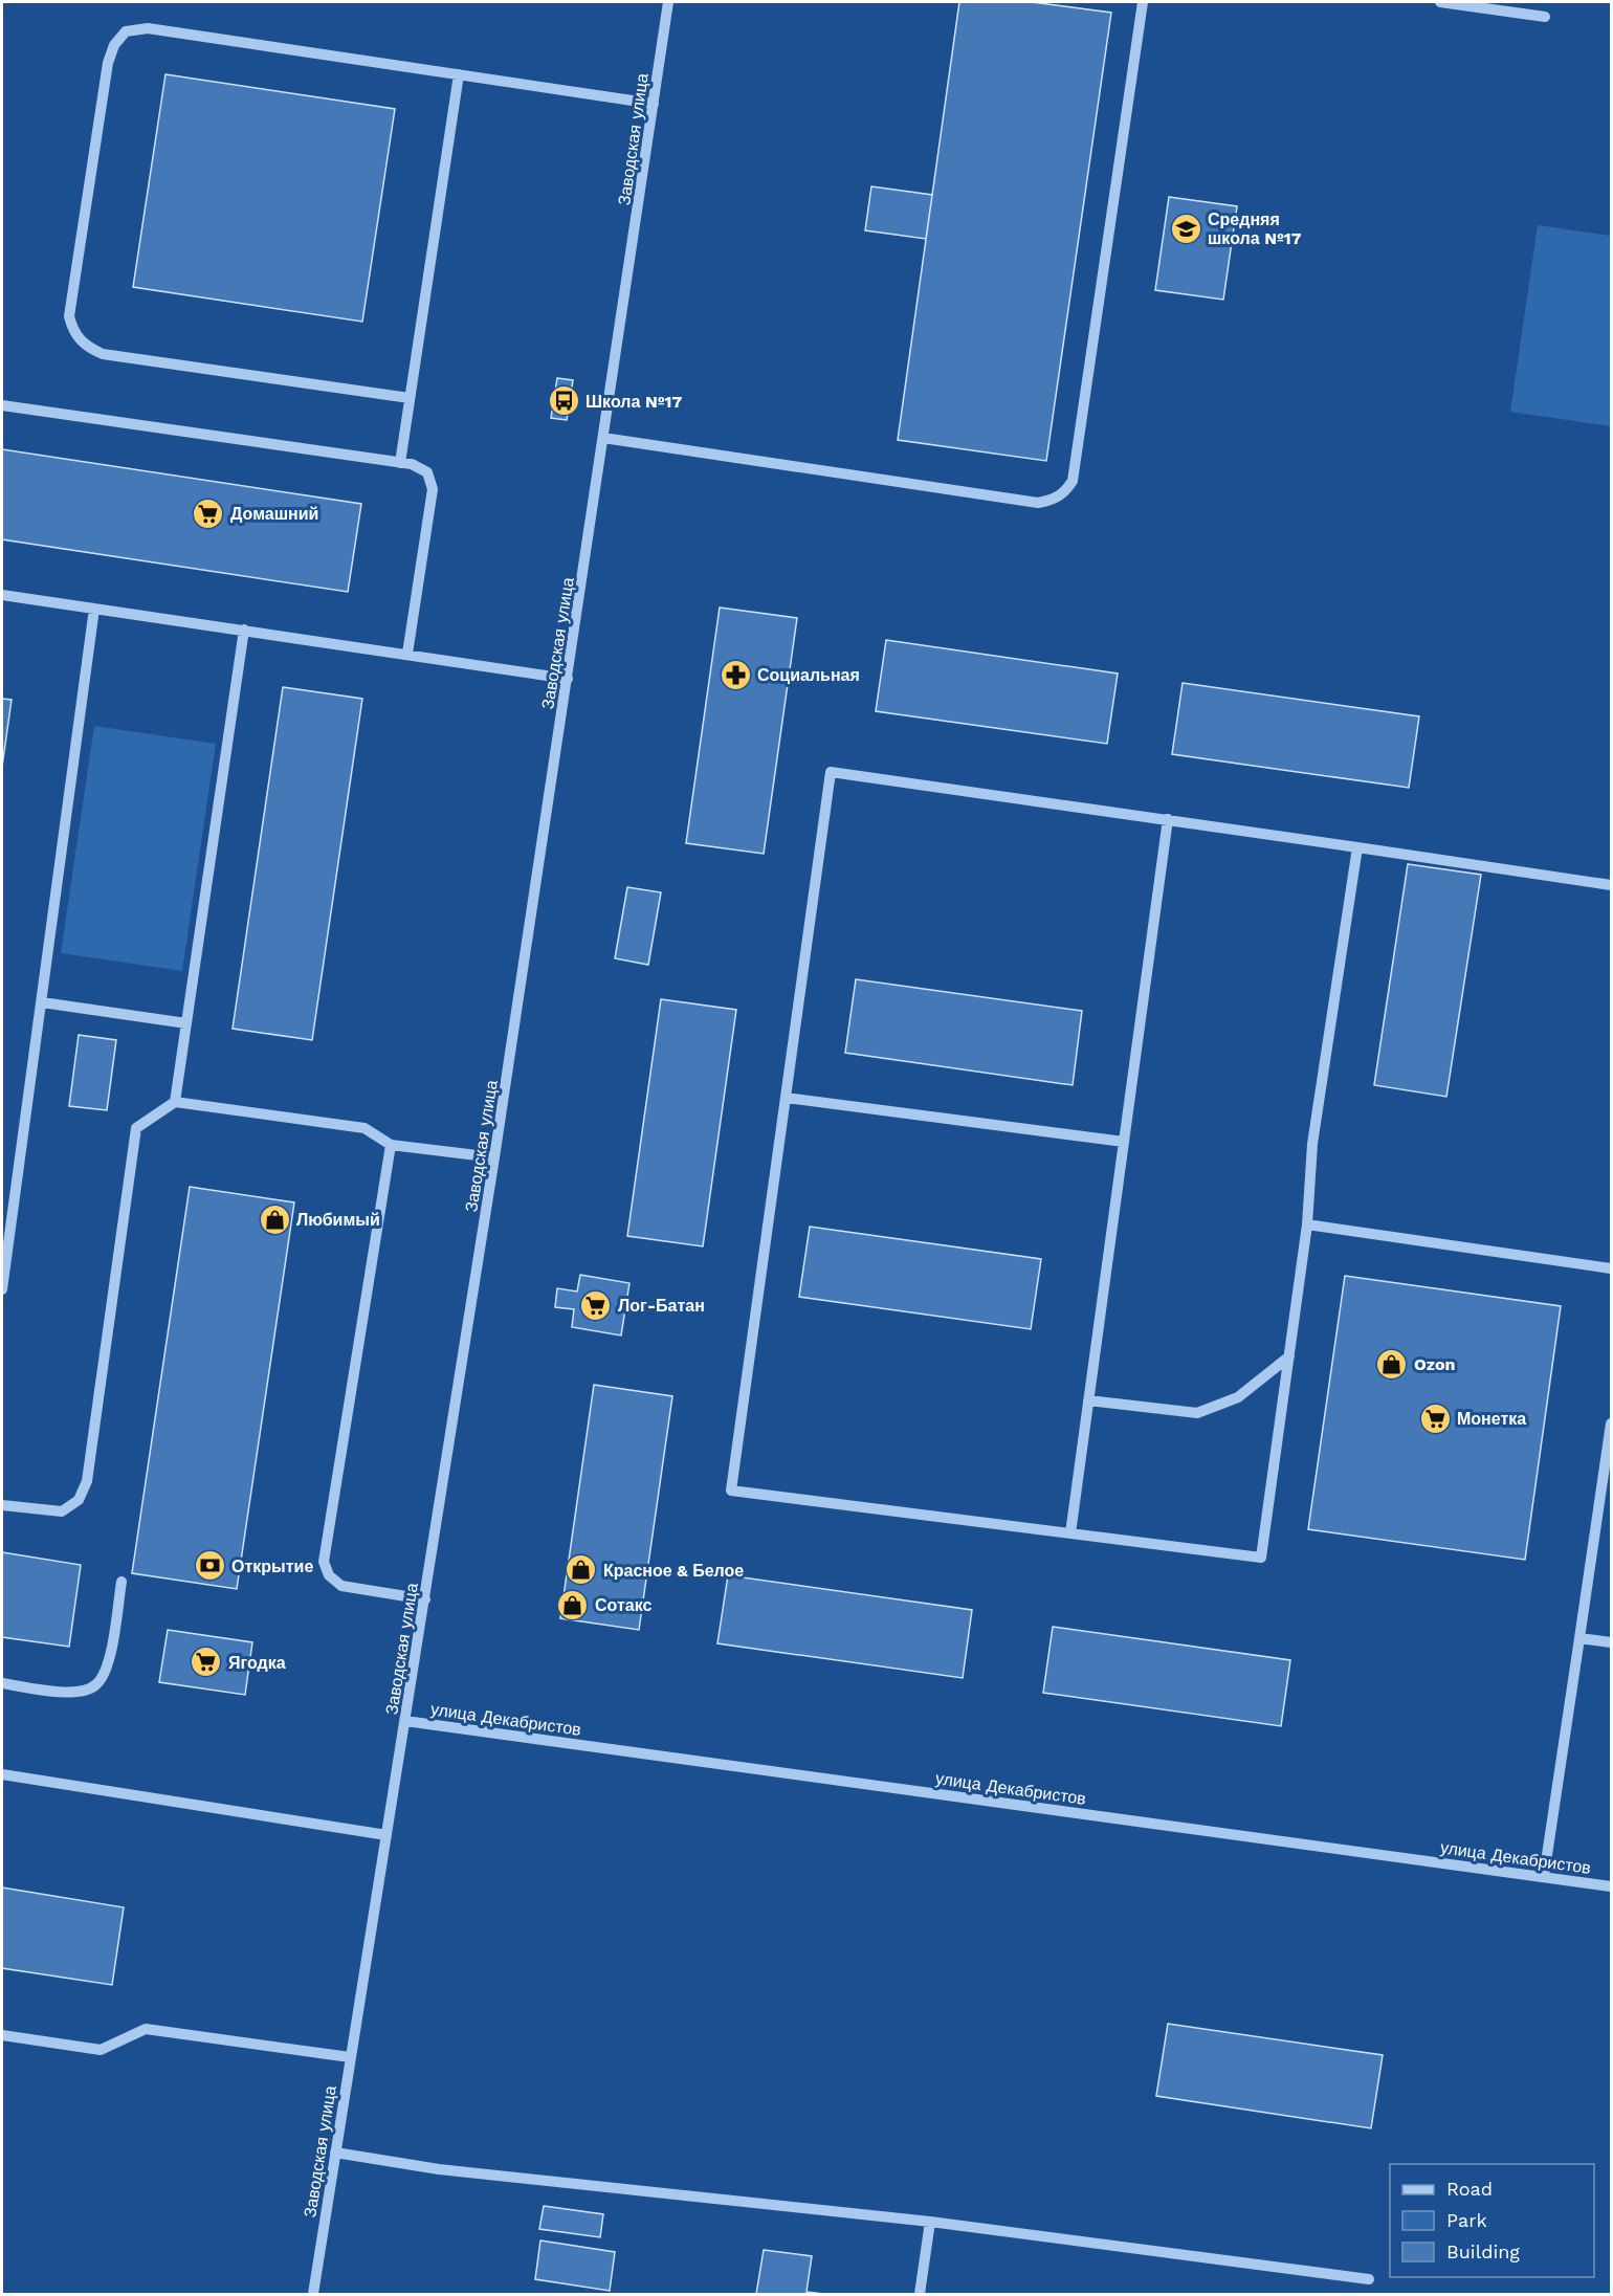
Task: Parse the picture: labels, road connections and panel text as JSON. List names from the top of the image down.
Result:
{
  "streets": {
    "street": ["Заводская улица", "улица Декабристов"]
  },
  "crossings": [
    ["Заводская улица", "улица Декабристов"]
  ],
  "places": {
    "school or university": ["Средняя школа №17"],
    "bus stop": ["Школа №17"],
    "supermarket": [
      "Домашний",
      "Лог-Батан",
      "Монетка",
      "Ягодка"
    ],
    "pharmacy": ["Социальная"],
    "shop": [
      "Любимый",
      "Ozon",
      "Красное & Белое",
      "Сотакс"
    ],
    "bank": ["Открытие"]
  },
  "legend": ["Road", "Park", "Building"]
}
